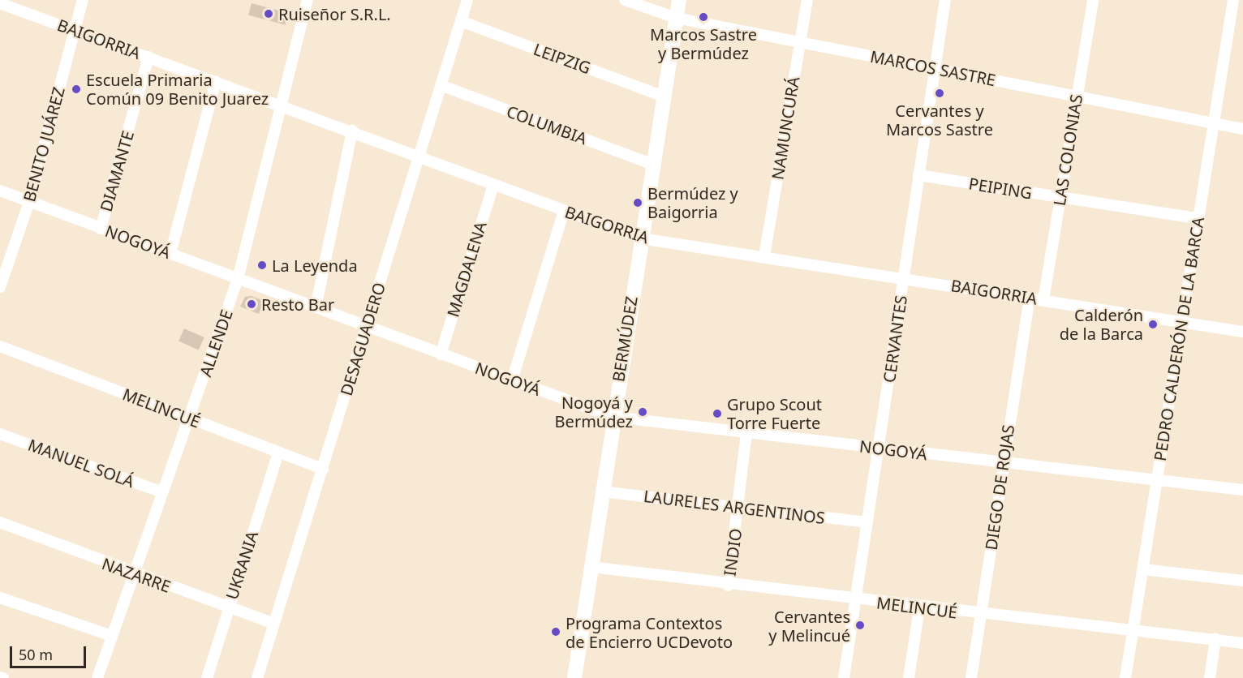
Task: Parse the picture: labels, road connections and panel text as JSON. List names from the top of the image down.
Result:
{
  "streets": {
    "street": [
      "BAIGORRIA",
      "LEIPZIG",
      "MARCOS SASTRE",
      "COLUMBIA",
      "NAMUNCURÁ",
      "BENITO JUÁREZ",
      "LAS COLONIAS",
      "DIAMANTE",
      "PEIPING",
      "NOGOYÁ",
      "MAGDALENA",
      "DESAGUADERO",
      "BERMÚDEZ",
      "CERVANTES",
      "PEDRO CALDERÓN DE LA BARCA",
      "ALLENDE",
      "MELINCUÉ",
      "MANUEL SOLÁ",
      "DIEGO DE ROJAS",
      "LAURELES ARGENTINOS",
      "INDIO",
      "UKRANIA",
      "NAZARRE"
    ]
  },
  "crossings": [
    ["BAIGORRIA", "NAMUNCURÁ"],
    ["BAIGORRIA", "BENITO JUÁREZ"],
    ["BAIGORRIA", "LAS COLONIAS"],
    ["BAIGORRIA", "DIAMANTE"],
    ["BAIGORRIA", "MAGDALENA"],
    ["BAIGORRIA", "DESAGUADERO"],
    ["BAIGORRIA", "BERMÚDEZ"],
    ["BAIGORRIA", "CERVANTES"],
    ["BAIGORRIA", "PEDRO CALDERÓN DE LA BARCA"],
    ["BAIGORRIA", "ALLENDE"],
    ["BAIGORRIA", "DIEGO DE ROJAS"],
    ["LEIPZIG", "DESAGUADERO"],
    ["LEIPZIG", "BERMÚDEZ"],
    ["MARCOS SASTRE", "NAMUNCURÁ"],
    ["MARCOS SASTRE", "LAS COLONIAS"],
    ["MARCOS SASTRE", "BERMÚDEZ"],
    ["MARCOS SASTRE", "CERVANTES"],
    ["MARCOS SASTRE", "PEDRO CALDERÓN DE LA BARCA"],
    ["COLUMBIA", "DESAGUADERO"],
    ["COLUMBIA", "BERMÚDEZ"],
    ["BENITO JUÁREZ", "NOGOYÁ"],
    ["LAS COLONIAS", "PEIPING"],
    ["DIAMANTE", "NOGOYÁ"],
    ["PEIPING", "CERVANTES"],
    ["PEIPING", "PEDRO CALDERÓN DE LA BARCA"],
    ["NOGOYÁ", "MAGDALENA"],
    ["NOGOYÁ", "DESAGUADERO"],
    ["NOGOYÁ", "BERMÚDEZ"],
    ["NOGOYÁ", "CERVANTES"],
    ["NOGOYÁ", "PEDRO CALDERÓN DE LA BARCA"],
    ["NOGOYÁ", "ALLENDE"],
    ["NOGOYÁ", "DIEGO DE ROJAS"],
    ["NOGOYÁ", "INDIO"],
    ["DESAGUADERO", "MELINCUÉ"],
    ["DESAGUADERO", "NAZARRE"],
    ["BERMÚDEZ", "MELINCUÉ"],
    ["BERMÚDEZ", "LAURELES ARGENTINOS"],
    ["CERVANTES", "MELINCUÉ"],
    ["CERVANTES", "LAURELES ARGENTINOS"],
    ["PEDRO CALDERÓN DE LA BARCA", "MELINCUÉ"],
    ["ALLENDE", "MELINCUÉ"],
    ["ALLENDE", "MANUEL SOLÁ"],
    ["ALLENDE", "NAZARRE"],
    ["MELINCUÉ", "DIEGO DE ROJAS"],
    ["MELINCUÉ", "INDIO"],
    ["MELINCUÉ", "UKRANIA"],
    ["LAURELES ARGENTINOS", "INDIO"],
    ["UKRANIA", "NAZARRE"]
  ],
  "places": [
    "Ruiseñor S.R.L.",
    "Marcos Sastre y Bermúdez",
    "Escuela Primaria Común 09 Benito Juarez",
    "Cervantes y Marcos Sastre",
    "Bermúdez y Baigorria",
    "La Leyenda",
    "Resto Bar",
    "Calderón de la Barca",
    "Nogoyá y Bermúdez",
    "Grupo Scout Torre Fuerte",
    "Cervantes y Melincué",
    "Programa Contextos de Encierro UCDevoto"
  ],
  "scale_bar": "50 m"
}
